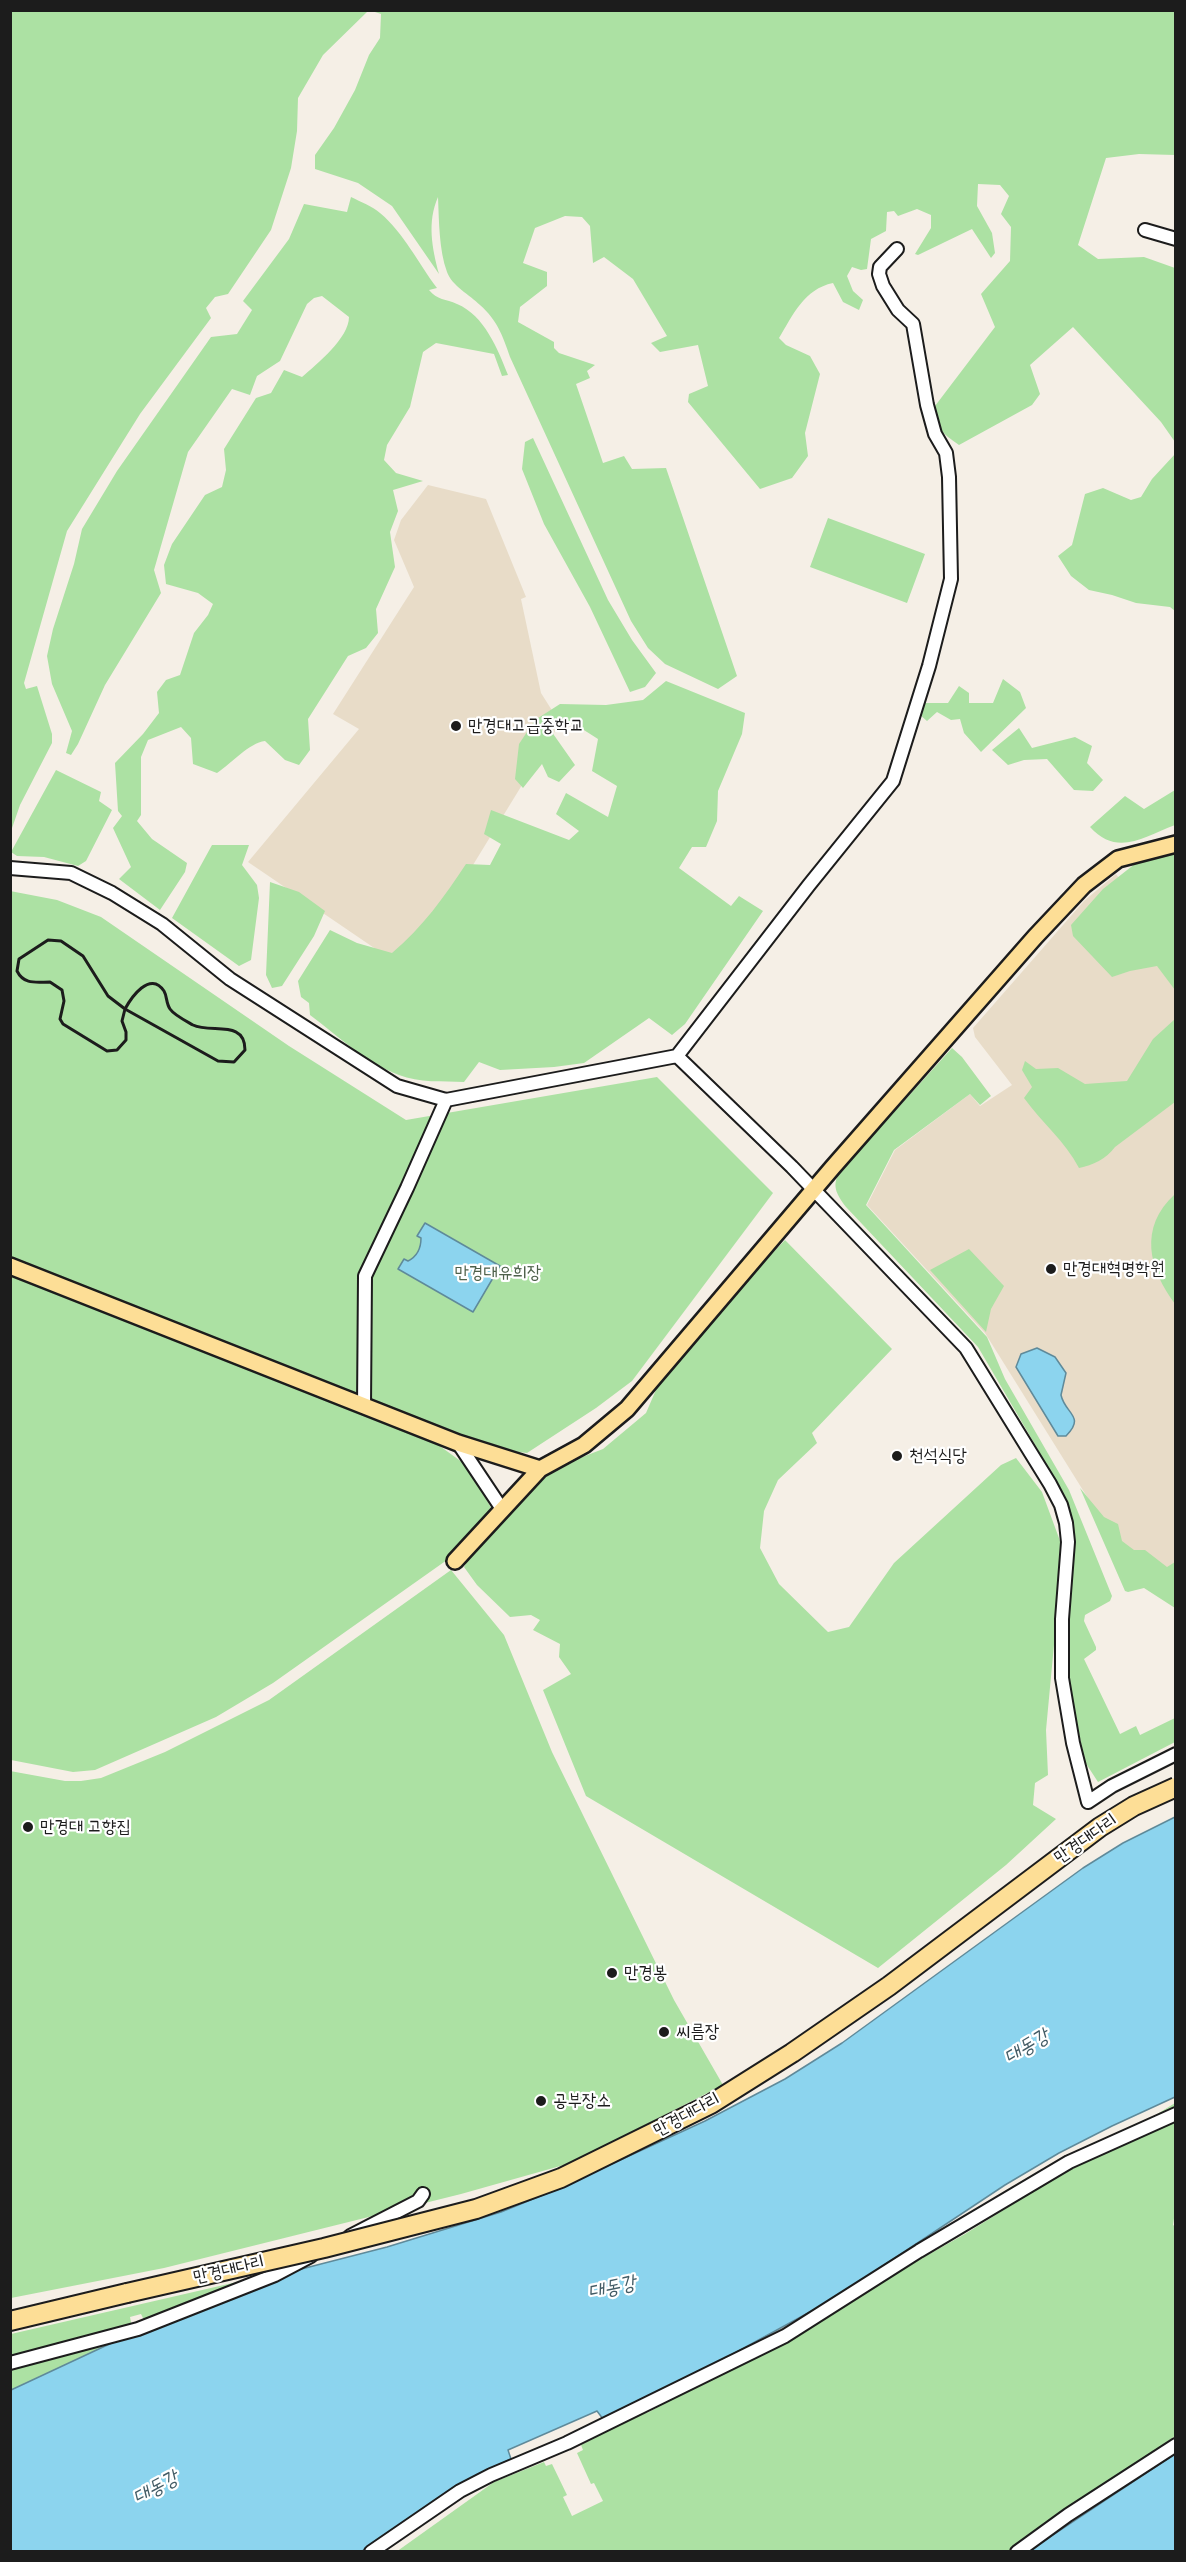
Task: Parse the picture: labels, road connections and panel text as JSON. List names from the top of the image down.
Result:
{
  "streets": {
    "highway": ["만경대다리"]
  },
  "water": ["대동강"],
  "parks": ["만경대유희장"],
  "places": [
    "만경대고급중학교",
    "만경대혁명학원",
    "천석식당",
    "만경대 고향집",
    "만경봉",
    "씨름장",
    "공부장소"
  ]
}
